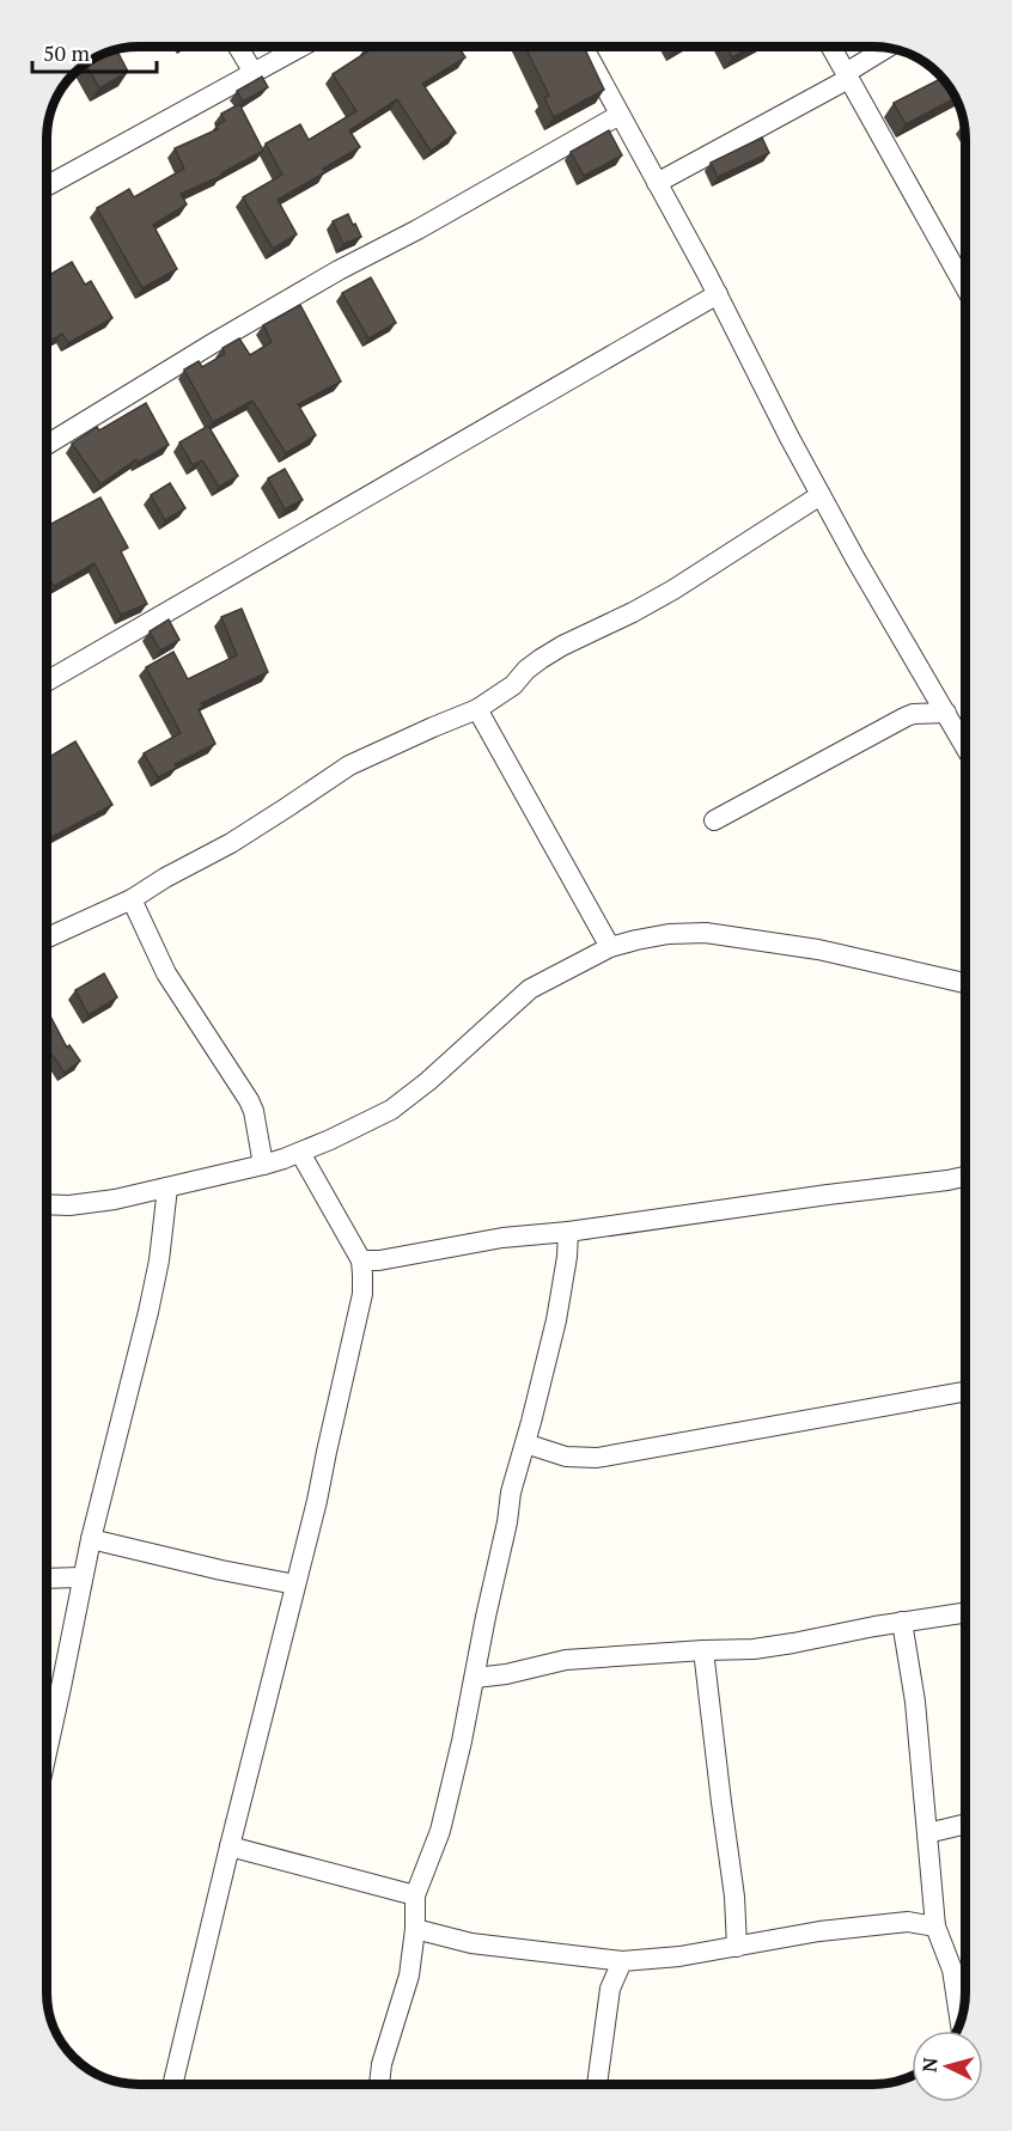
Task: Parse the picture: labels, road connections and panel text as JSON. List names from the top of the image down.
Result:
{
  "scale_bar": "50 m",
  "north": "left"
}
